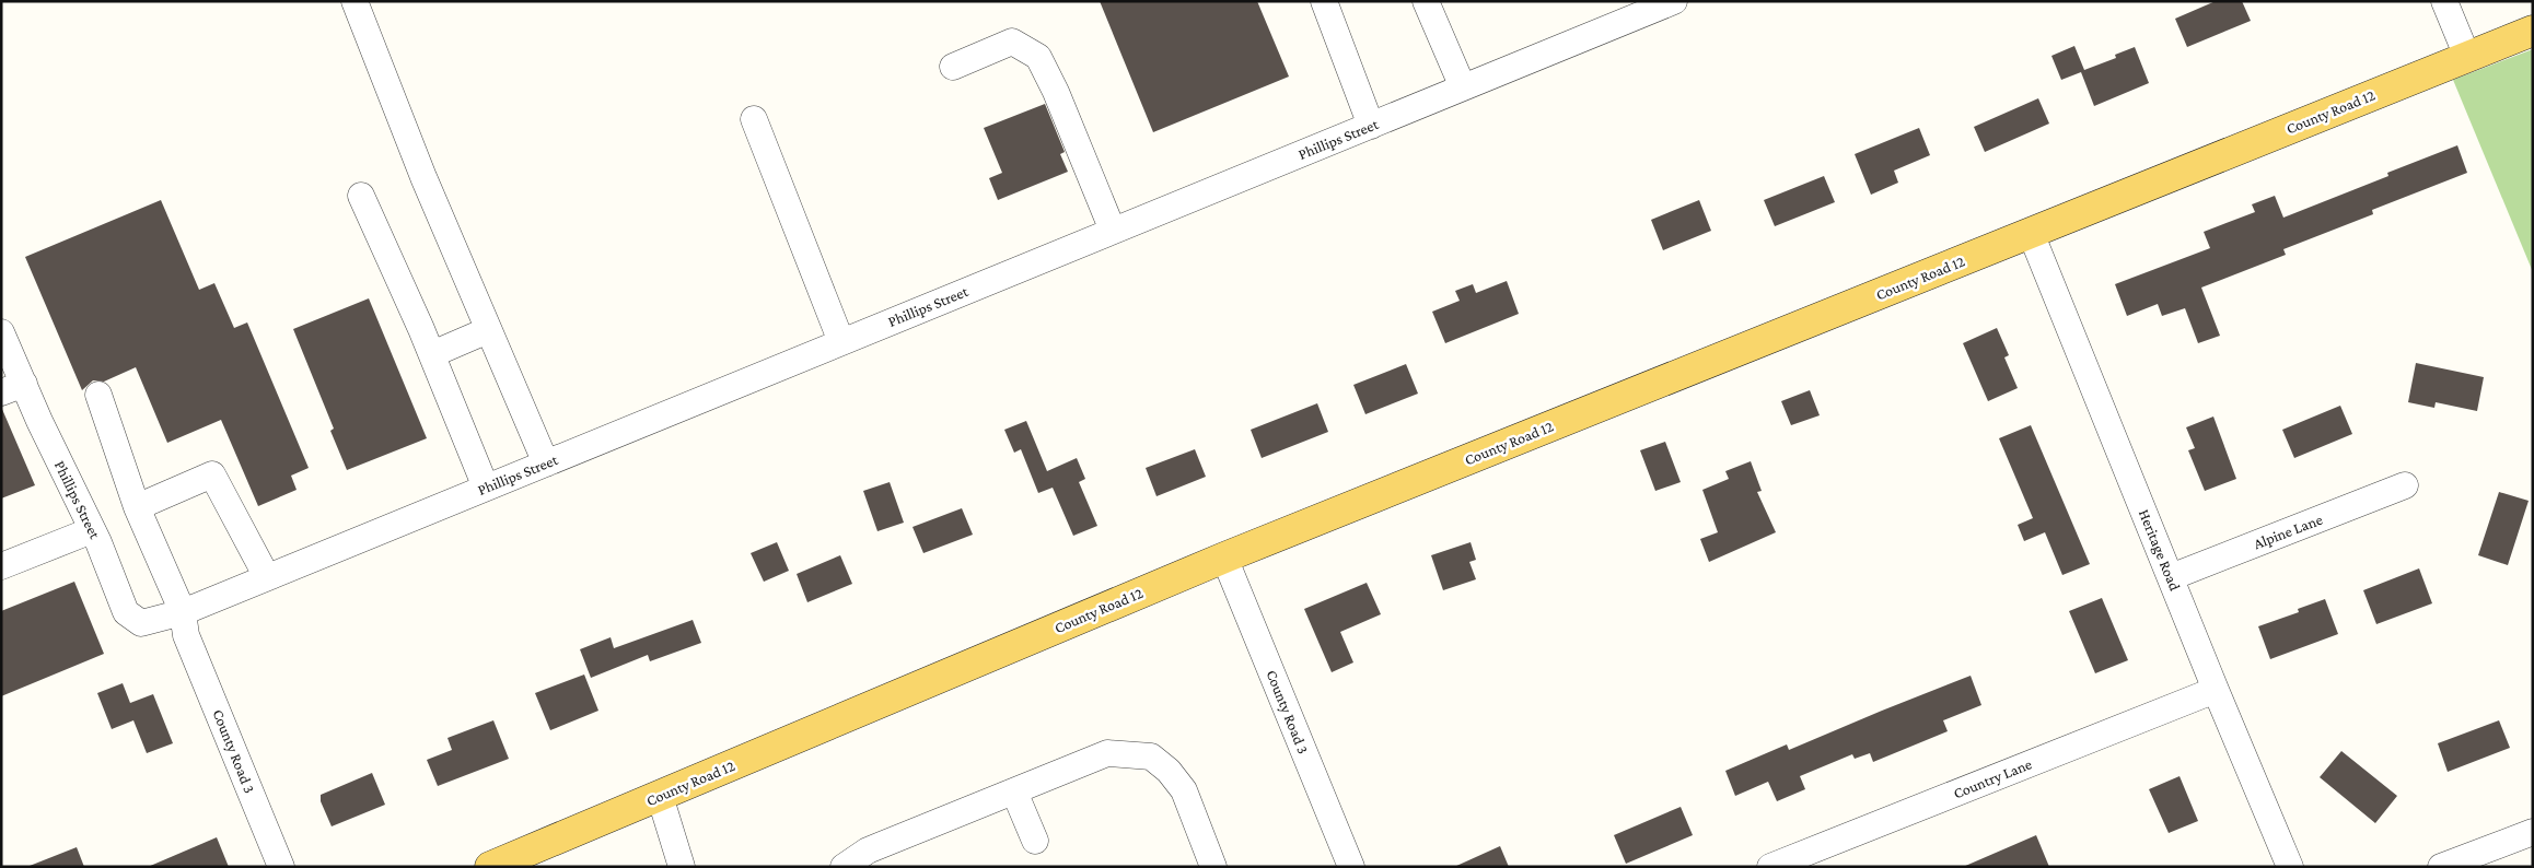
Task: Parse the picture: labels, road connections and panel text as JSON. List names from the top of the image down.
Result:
{
  "streets": {
    "main road": ["County Road 12"],
    "street": [
      "Phillips Street",
      "Alpine Lane",
      "Heritage Road",
      "County Road 3",
      "Country Lane"
    ]
  },
  "crossings": [
    ["County Road 12", "Heritage Road"],
    ["County Road 12", "County Road 3"],
    ["Phillips Street", "County Road 3"],
    ["Alpine Lane", "Heritage Road"],
    ["Heritage Road", "Country Lane"]
  ]
}
